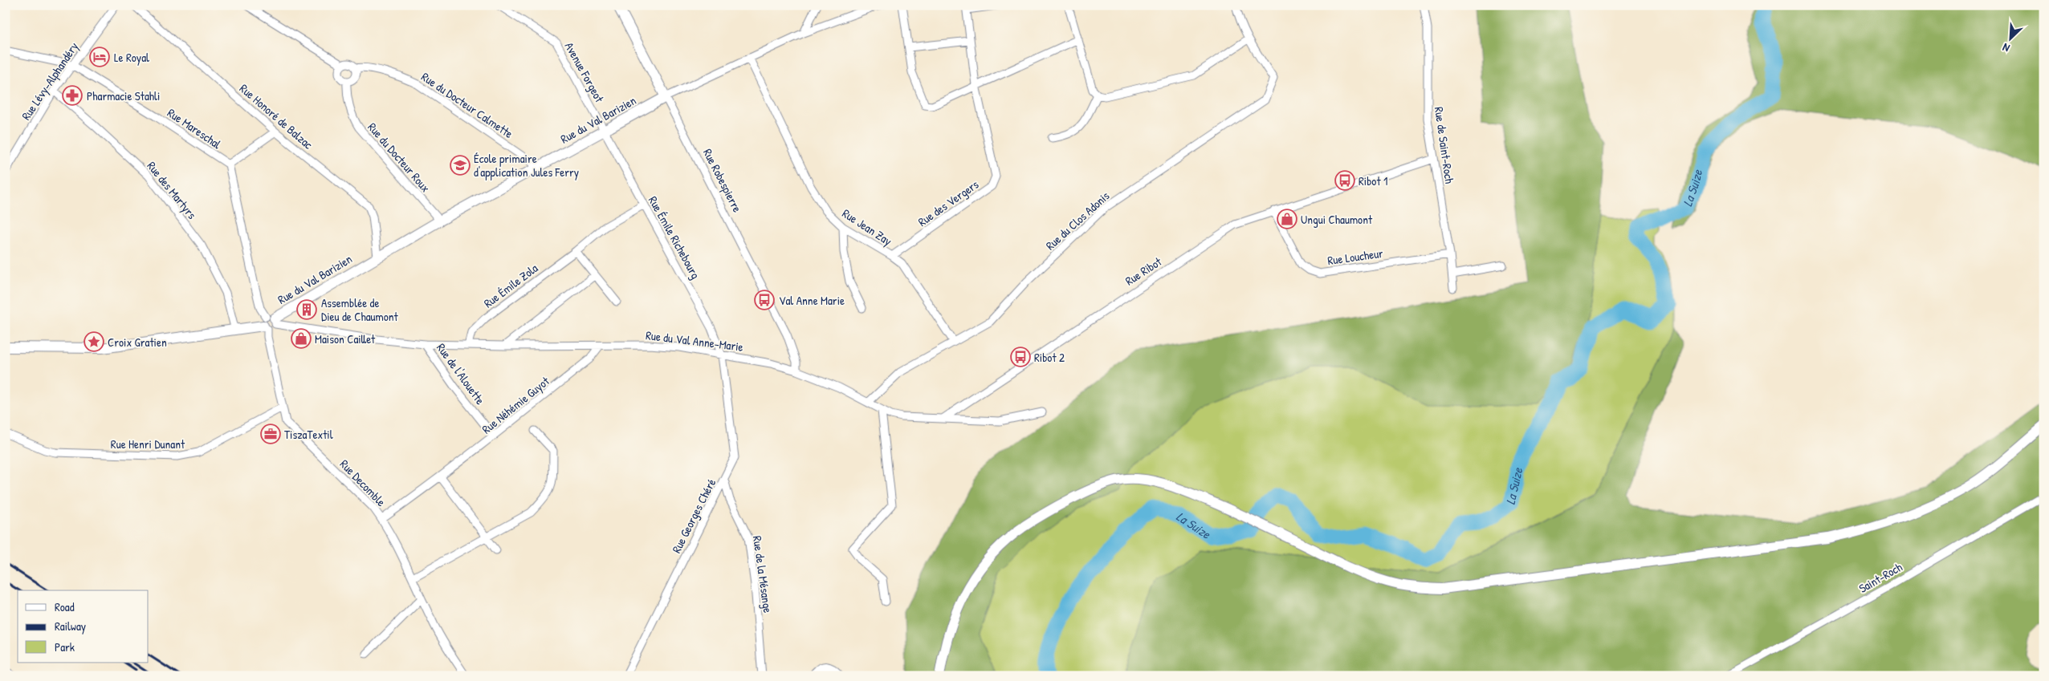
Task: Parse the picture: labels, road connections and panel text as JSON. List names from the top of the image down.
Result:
{
  "streets": {
    "main road": ["Rue du Val Barizien", "Rue Robespierre"],
    "street": [
      "Avenue Forgeot",
      "Rue Lévy-Alphandéry",
      "Rue du Docteur Calmette",
      "Rue Honoré de Balzac",
      "Rue Mareschal",
      "Rue de Saint-Roch",
      "Rue du Docteur Roux",
      "Rue des Martyrs",
      "Rue des Vergers",
      "Rue du Clos Adonis",
      "Rue Jean Zay",
      "Rue Émile Richebourg",
      "Rue Loucheur",
      "Rue Ribot",
      "Rue Émile Zola",
      "Rue du Val Anne-Marie",
      "Rue de l'Alouette",
      "Rue Néhémie Guyot",
      "Rue Henri Dunant",
      "Rue Decomble",
      "Rue Georges Chéré",
      "Rue de la Mésange",
      "Saint-Roch"
    ]
  },
  "crossings": [
    ["Avenue Forgeot", "Rue du Val Barizien"],
    ["Avenue Forgeot", "Rue Émile Richebourg"],
    ["Rue Lévy-Alphandéry", "Rue Mareschal"],
    ["Rue Lévy-Alphandéry", "Rue des Martyrs"],
    ["Rue du Docteur Calmette", "Rue du Val Barizien"],
    ["Rue du Docteur Calmette", "Rue du Docteur Roux"],
    ["Rue Honoré de Balzac", "Rue du Val Barizien"],
    ["Rue du Val Barizien", "Rue du Docteur Roux"],
    ["Rue du Val Barizien", "Rue Robespierre"],
    ["Rue du Val Barizien", "Rue des Martyrs"],
    ["Rue du Val Barizien", "Rue Jean Zay"],
    ["Rue du Val Barizien", "Rue Émile Richebourg"],
    ["Rue du Val Barizien", "Rue du Val Anne-Marie"],
    ["Rue du Val Barizien", "Rue Decomble"],
    ["Rue de Saint-Roch", "Rue Loucheur"],
    ["Rue de Saint-Roch", "Rue Ribot"],
    ["Rue Robespierre", "Rue du Val Anne-Marie"],
    ["Rue des Vergers", "Rue Jean Zay"],
    ["Rue du Clos Adonis", "Rue Jean Zay"],
    ["Rue du Clos Adonis", "Rue du Val Anne-Marie"],
    ["Rue Émile Richebourg", "Rue Émile Zola"],
    ["Rue Émile Richebourg", "Rue du Val Anne-Marie"],
    ["Rue Émile Richebourg", "Rue Georges Chéré"],
    ["Rue Loucheur", "Rue Ribot"],
    ["Rue Émile Zola", "Rue du Val Anne-Marie"],
    ["Rue du Val Anne-Marie", "Rue de l'Alouette"],
    ["Rue du Val Anne-Marie", "Rue Néhémie Guyot"],
    ["Rue du Val Anne-Marie", "Rue Decomble"],
    ["Rue du Val Anne-Marie", "Rue Georges Chéré"],
    ["Rue de l'Alouette", "Rue Néhémie Guyot"],
    ["Rue Néhémie Guyot", "Rue Decomble"],
    ["Rue Henri Dunant", "Rue Decomble"],
    ["Rue Georges Chéré", "Rue de la Mésange"]
  ],
  "water": ["La Suize"],
  "places": {
    "hotel": ["Le Royal"],
    "pharmacy": ["Pharmacie Stahli"],
    "school or university": ["École primaire d'application Jules Ferry"],
    "bus stop": ["Ribot 1", "Val Anne Marie", "Ribot 2"],
    "shop": ["Ungui Chaumont", "Maison Caillet"],
    "building": ["Assemblée de Dieu de Chaumont"],
    "place": ["Croix Gratien"],
    "office": ["TiszaTextil"]
  },
  "legend": ["Road", "Railway", "Park"],
  "north": "bottom left"
}
